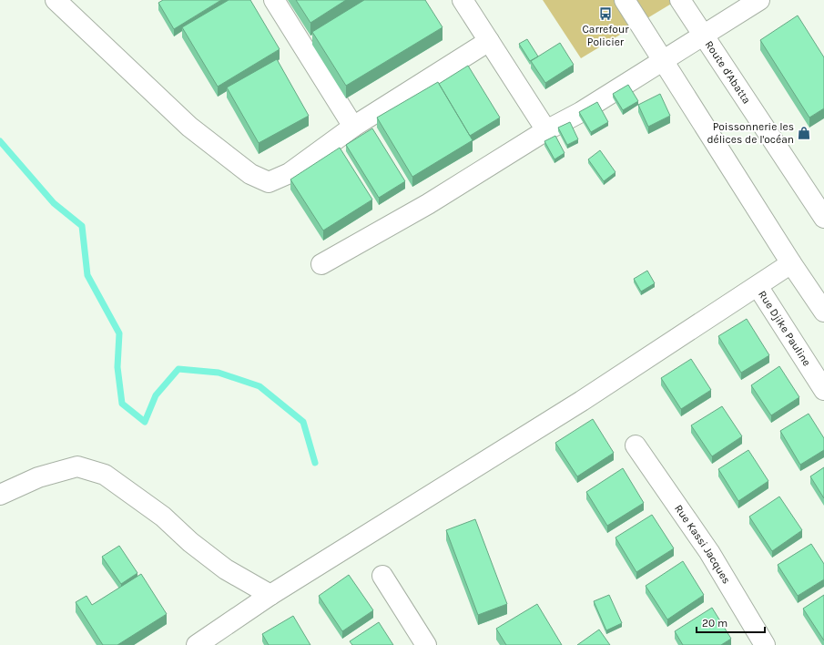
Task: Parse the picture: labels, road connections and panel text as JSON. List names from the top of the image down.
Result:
{
  "streets": {
    "street": ["Route d'Abatta", "Rue Djike Pauline", "Rue Kassi Jacques"]
  },
  "places": {
    "bus stop": ["Carrefour Policier"],
    "shop": ["Poissonnerie les délices de l'océan"]
  },
  "scale_bar": "20 m"
}
